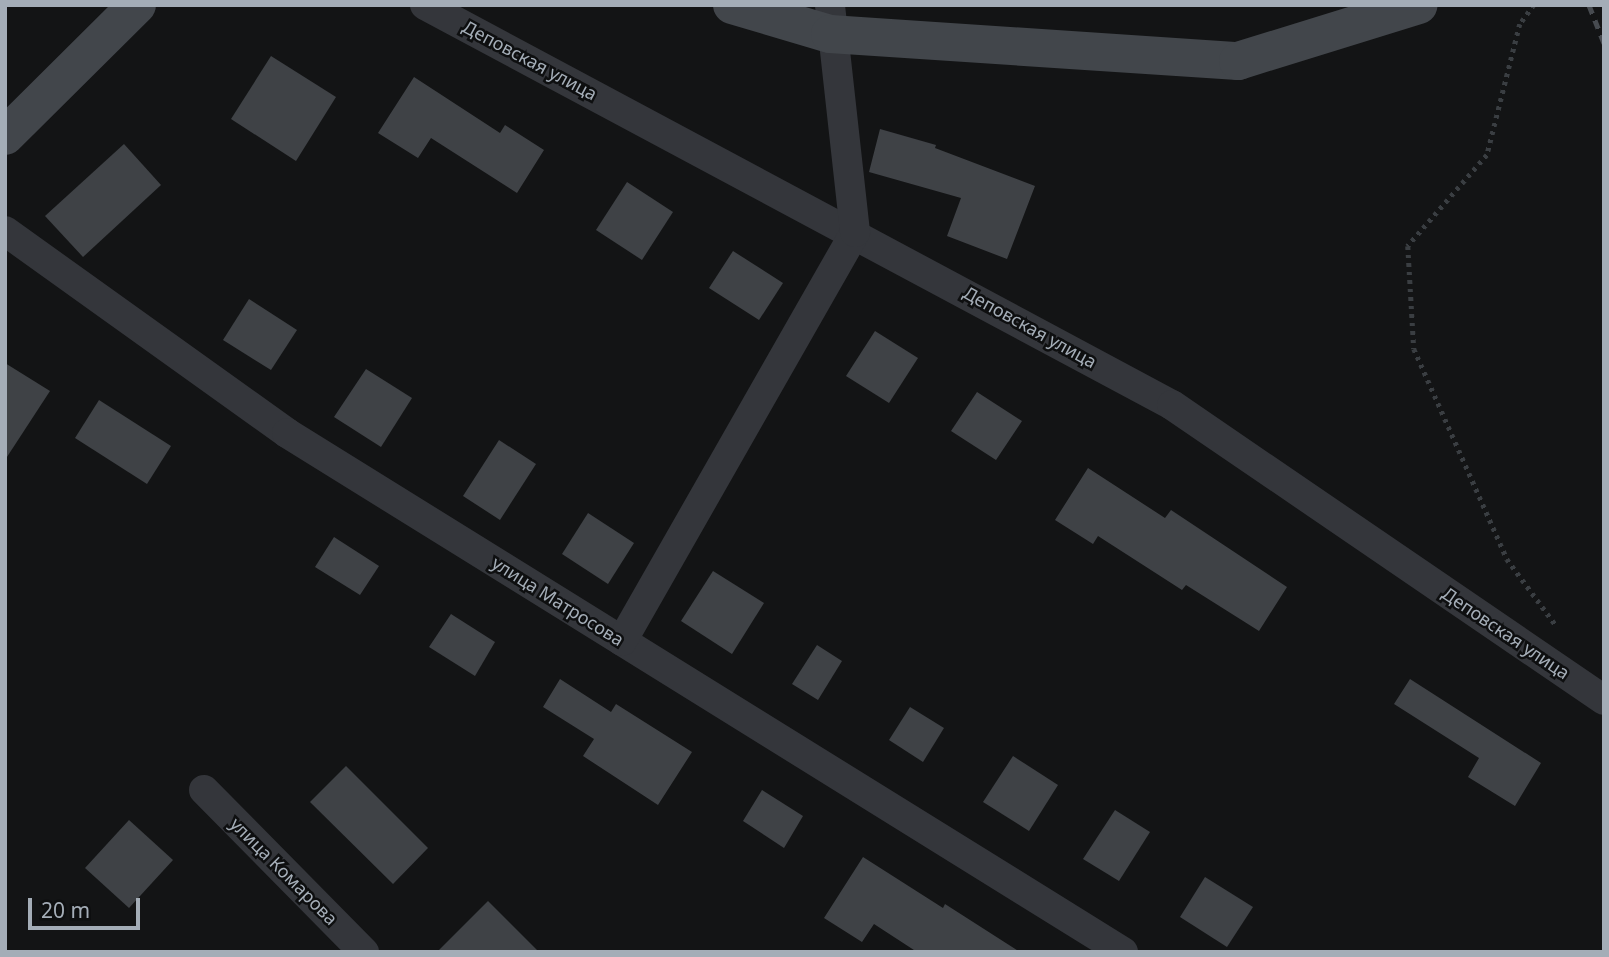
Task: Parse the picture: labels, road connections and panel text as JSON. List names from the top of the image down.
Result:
{
  "streets": {
    "street": ["Деповская улица", "улица Матросова", "улица Комарова"]
  },
  "scale_bar": "20 m"
}
